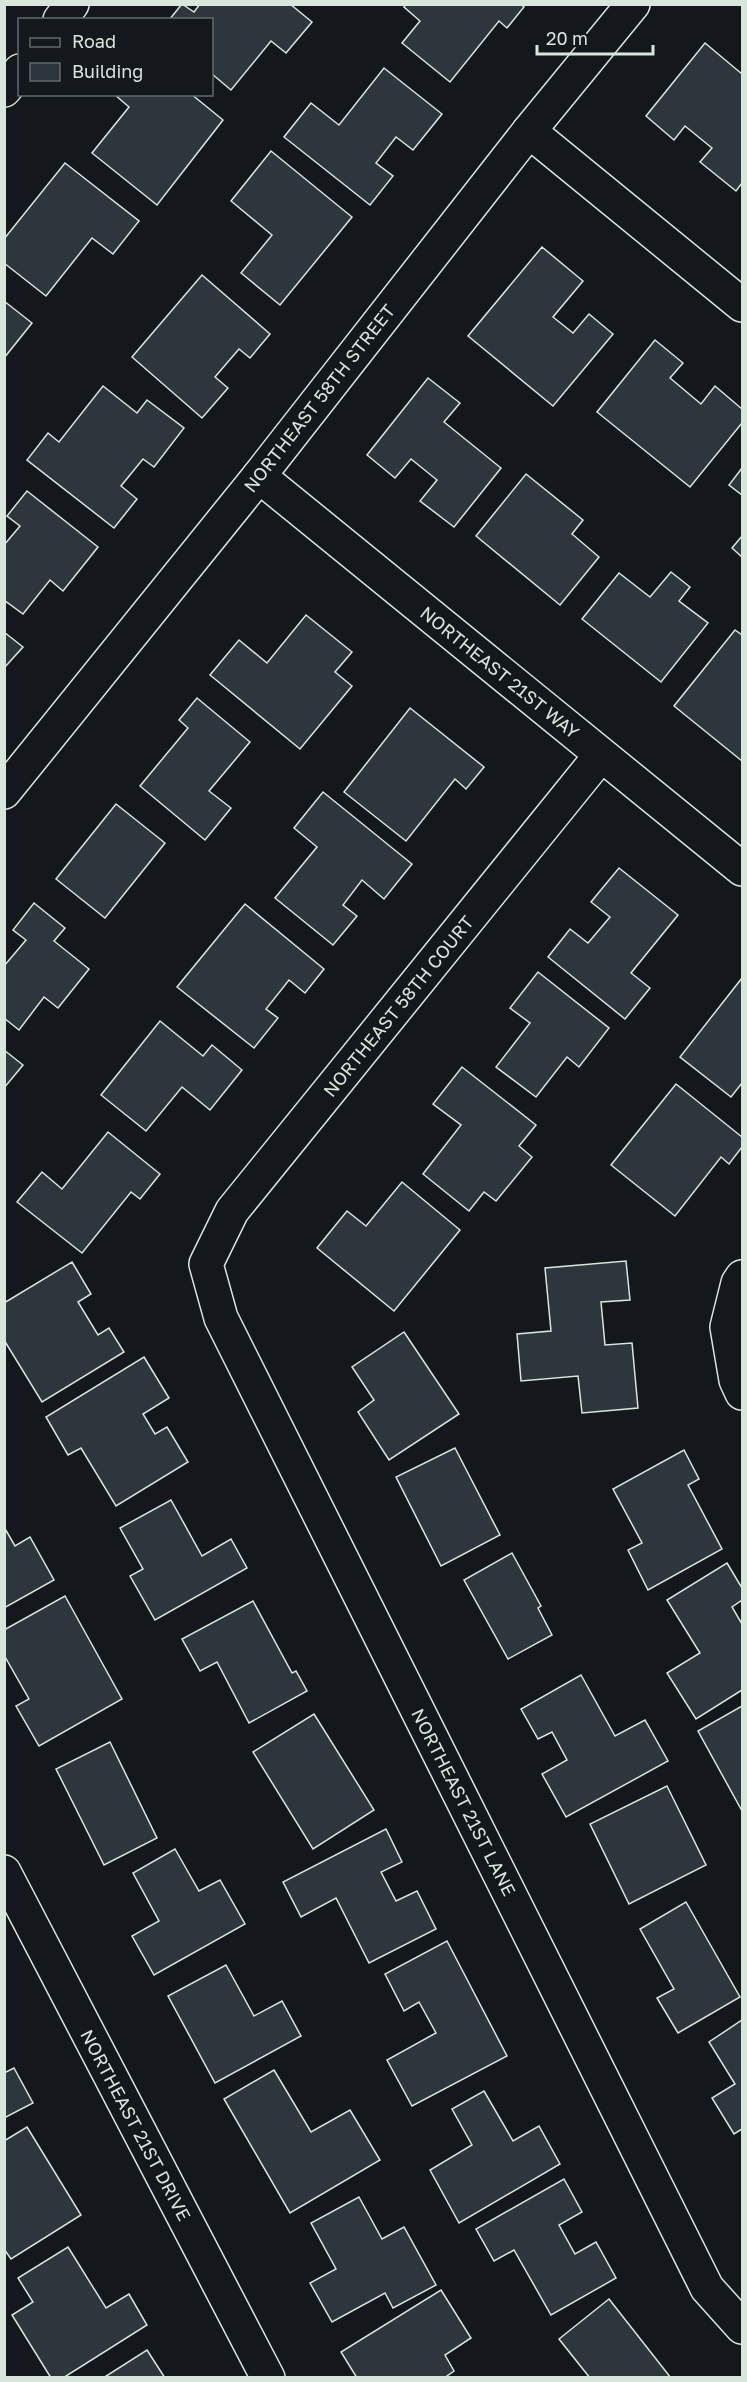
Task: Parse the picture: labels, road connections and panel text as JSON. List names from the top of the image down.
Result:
{
  "streets": {
    "street": [
      "NORTHEAST 58TH STREET",
      "NORTHEAST 21ST WAY",
      "NORTHEAST 58TH COURT",
      "NORTHEAST 21ST LANE",
      "NORTHEAST 21ST DRIVE"
    ]
  },
  "crossings": [
    ["NORTHEAST 58TH STREET", "NORTHEAST 21ST WAY"],
    ["NORTHEAST 21ST WAY", "NORTHEAST 58TH COURT"],
    ["NORTHEAST 58TH COURT", "NORTHEAST 21ST LANE"]
  ],
  "legend": ["Road", "Building"],
  "scale_bar": "20 m"
}
